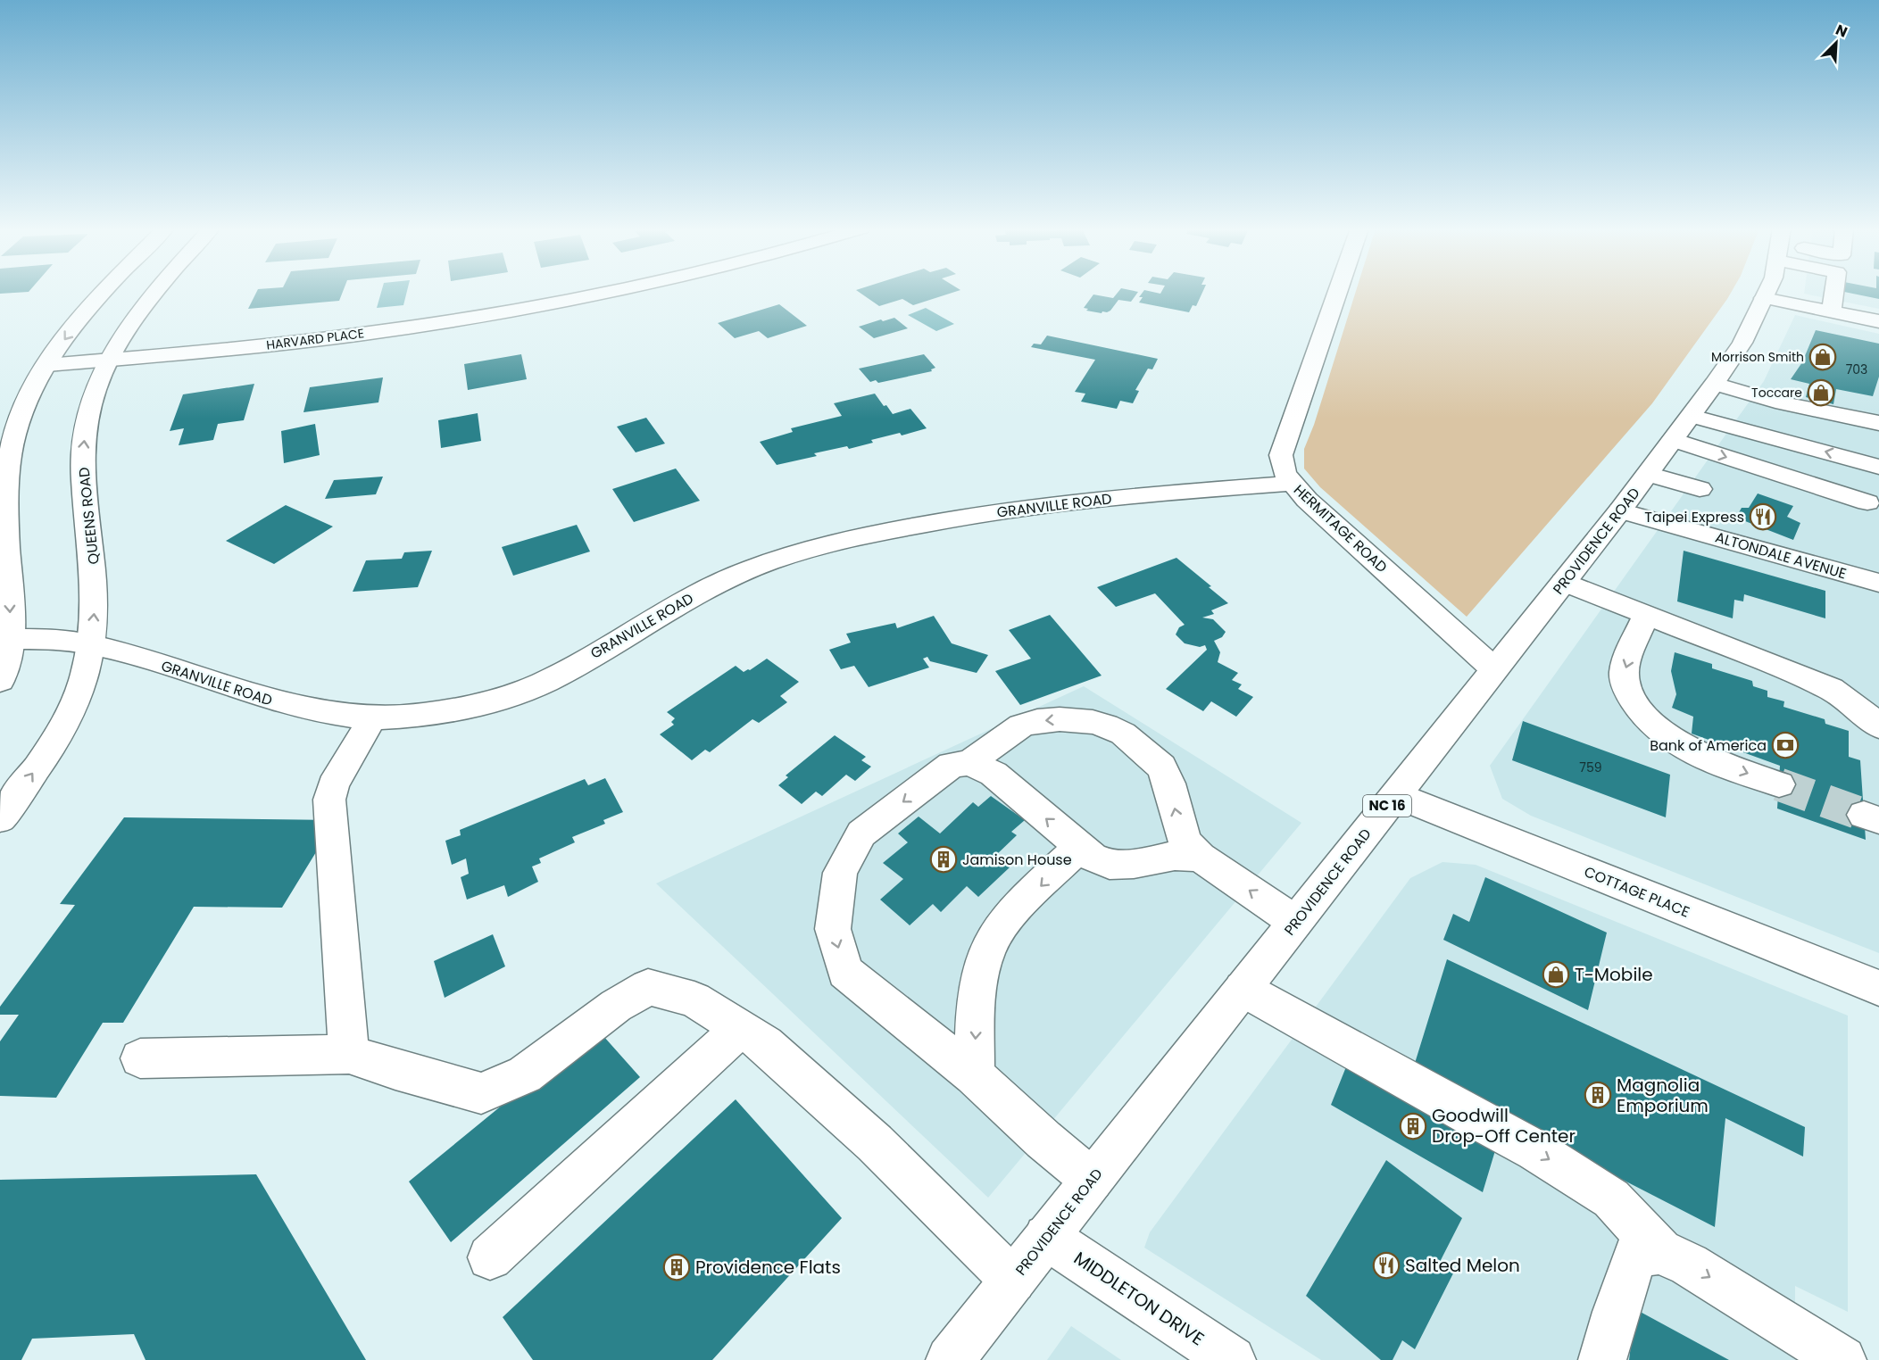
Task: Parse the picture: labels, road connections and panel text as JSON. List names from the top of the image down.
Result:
{
  "streets": {
    "street": [
      "HARVARD PLACE",
      "GRANVILLE ROAD",
      "QUEENS ROAD",
      "HERMITAGE ROAD",
      "PROVIDENCE ROAD",
      "ALTONDALE AVENUE",
      "NC 16",
      "COTTAGE PLACE",
      "MIDDLETON DRIVE"
    ]
  },
  "crossings": [
    ["HARVARD PLACE", "QUEENS ROAD"],
    ["GRANVILLE ROAD", "QUEENS ROAD"],
    ["GRANVILLE ROAD", "HERMITAGE ROAD"],
    ["HERMITAGE ROAD", "PROVIDENCE ROAD"],
    ["PROVIDENCE ROAD", "ALTONDALE AVENUE"],
    ["PROVIDENCE ROAD", "COTTAGE PLACE"],
    ["PROVIDENCE ROAD", "MIDDLETON DRIVE"]
  ],
  "places": {
    "shop": ["Morrison Smith", "Toccare", "T-Mobile"],
    "restaurant": ["Taipei Express", "Salted Melon"],
    "bank": ["Bank of America"],
    "building": [
      "Jamison House",
      "Magnolia Emporium",
      "Goodwill Drop-Off Center",
      "Providence Flats"
    ]
  },
  "house_numbers": ["703", "759"],
  "north": "top right"
}
